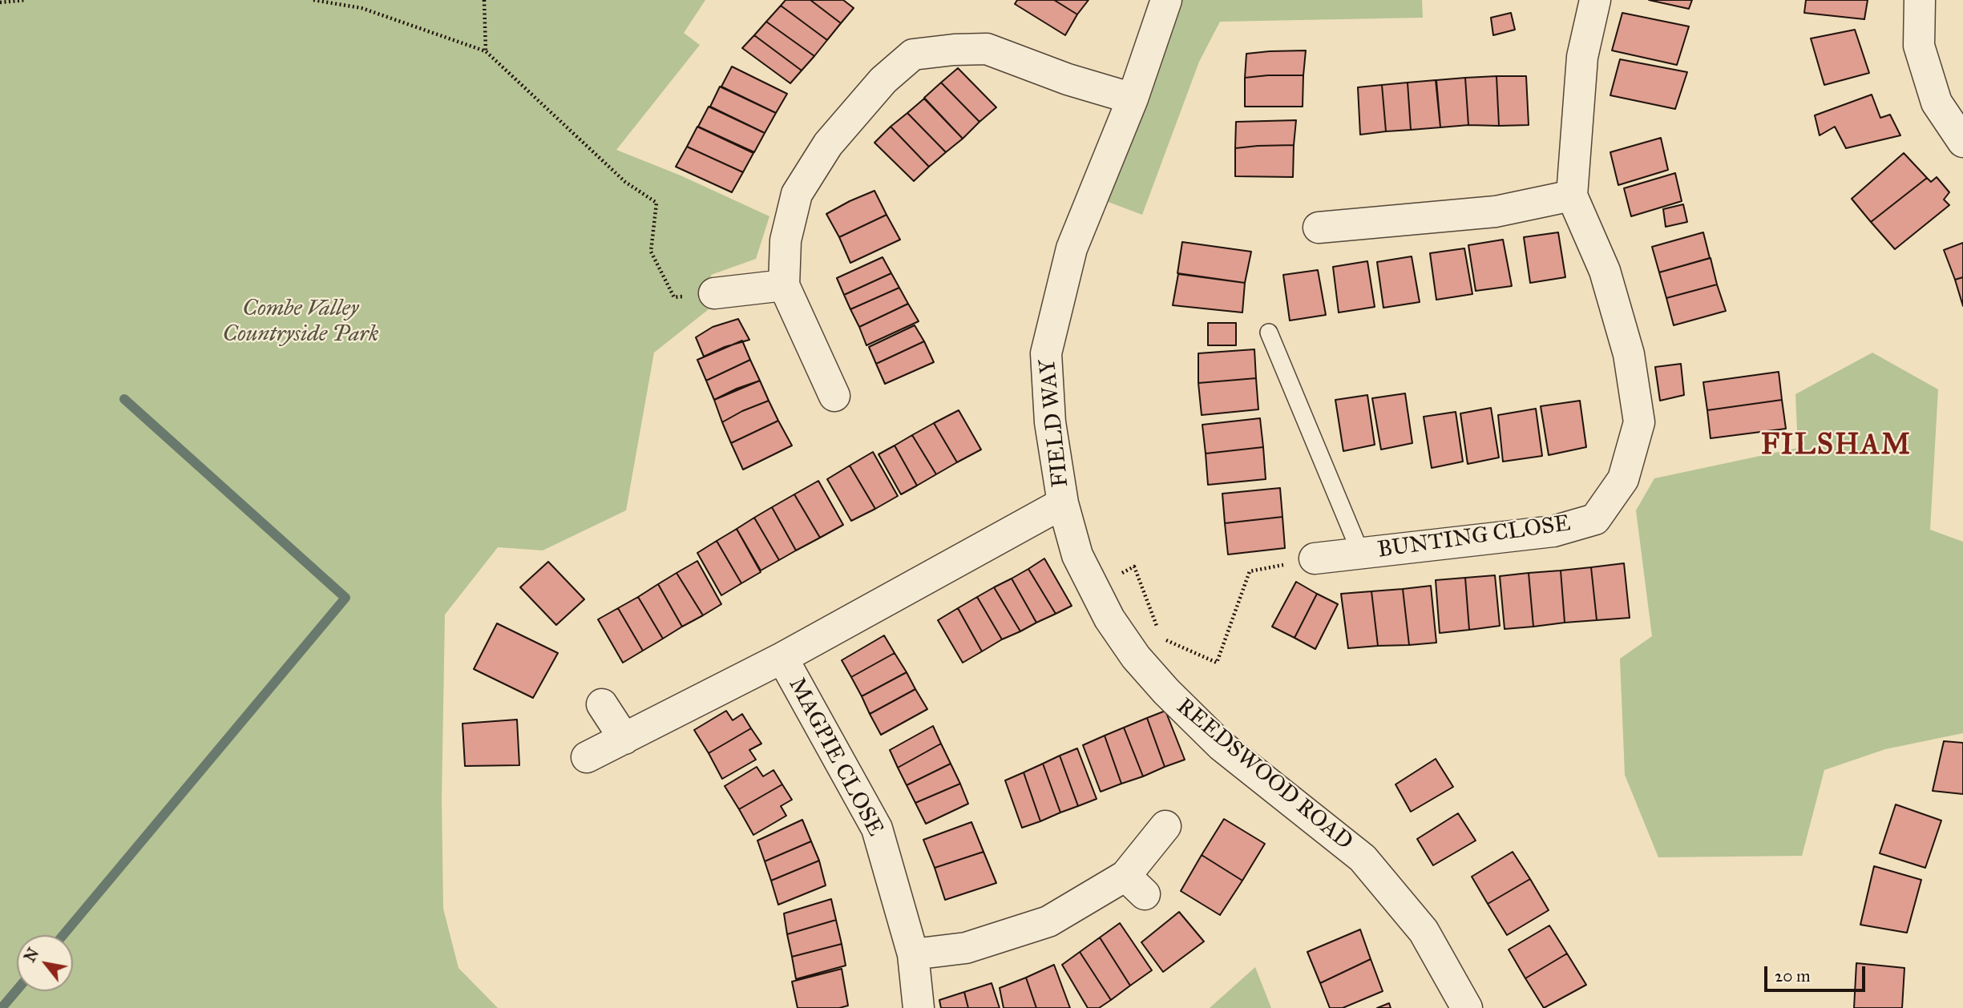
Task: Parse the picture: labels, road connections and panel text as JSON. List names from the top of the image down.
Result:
{
  "streets": {
    "street": [
      "FIELD WAY",
      "BUNTING CLOSE",
      "MAGPIE CLOSE",
      "REEDSWOOD ROAD"
    ]
  },
  "crossings": [
    ["FIELD WAY", "MAGPIE CLOSE"],
    ["FIELD WAY", "REEDSWOOD ROAD"]
  ],
  "districts": ["FILSHAM"],
  "parks": ["Combe Valley Countryside Park"],
  "scale_bar": "20 m",
  "north": "top left"
}
